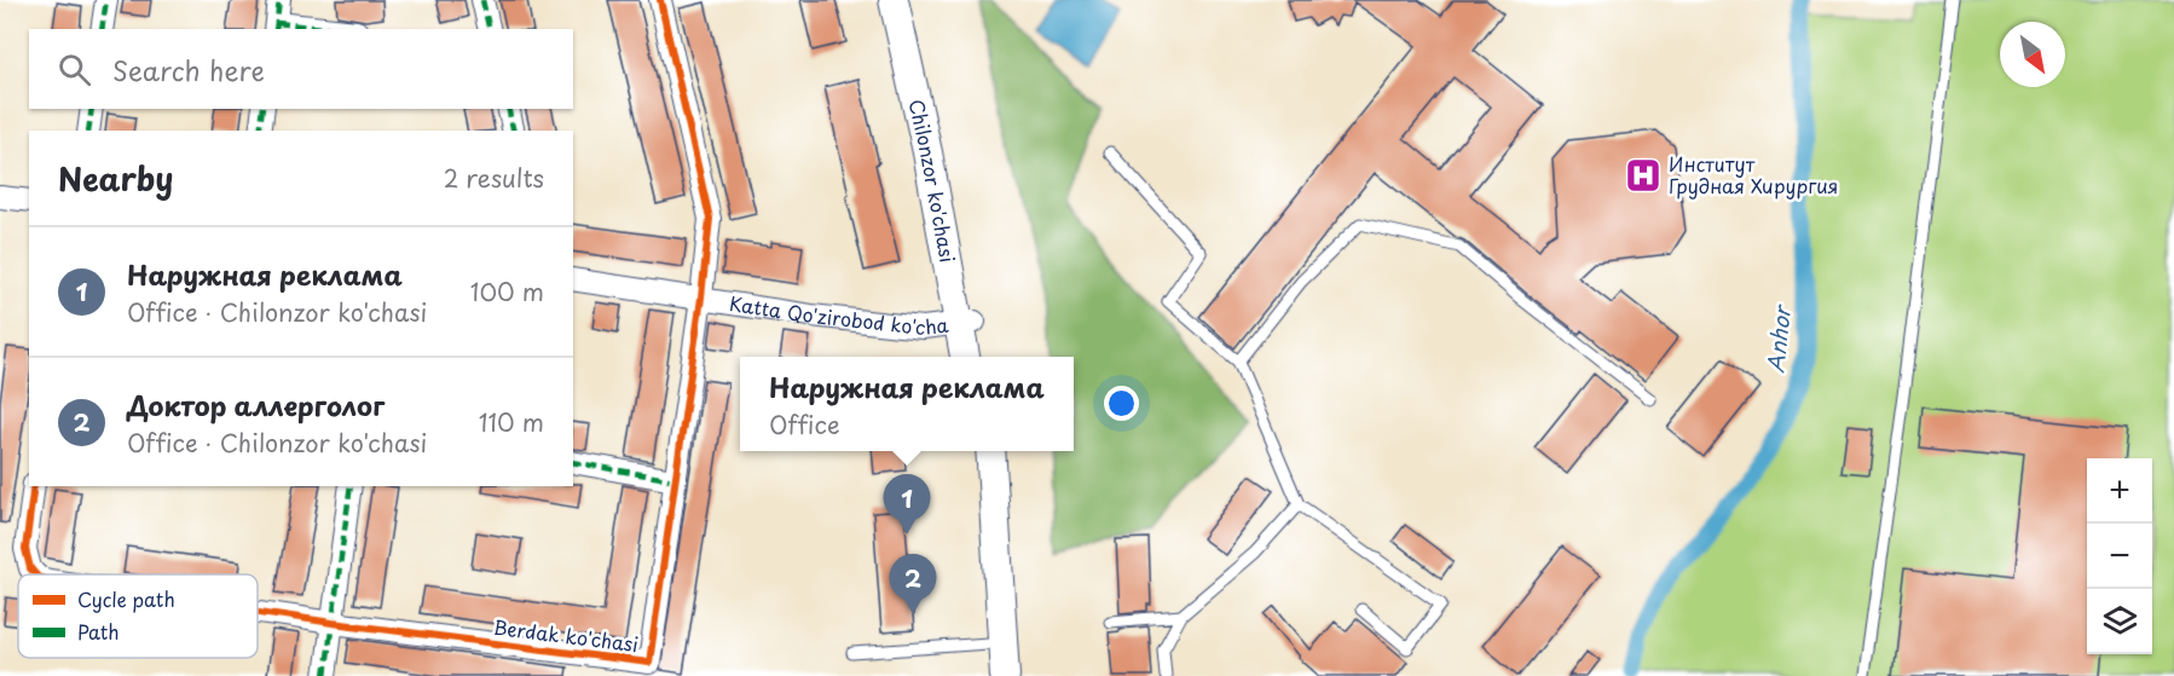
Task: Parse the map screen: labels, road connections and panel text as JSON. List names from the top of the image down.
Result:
{
  "streets": {
    "main road": ["Chilonzor ko'chasi"],
    "street": ["Katta Qo'zirobod ko'cha", "Berdak ko'chasi"]
  },
  "crossings": [
    ["Chilonzor ko'chasi", "Katta Qo'zirobod ko'cha"],
    ["Katta Qo'zirobod ko'cha", "Berdak ko'chasi"]
  ],
  "water": ["Anhor"],
  "places": {
    "hospital": ["Институт Грудная Хирургия"]
  },
  "legend": ["Cycle path", "Path"],
  "north": "bottom right",
  "page": {
    "search": "Search here",
    "heading": ["Nearby", "2 results"],
    "list": [
      {
        "mark": "1",
        "name": "Наружная реклама",
        "note": "Office · Chilonzor ko'chasi",
        "value": "100 m"
      },
      {
        "mark": "2",
        "name": "Доктор аллерголог",
        "note": "Office · Chilonzor ko'chasi",
        "value": "110 m"
      }
    ],
    "popup": ["Наружная реклама", "Office"],
    "map_buttons": ["+", "−"],
    "pins": ["1", "2"]
  }
}
